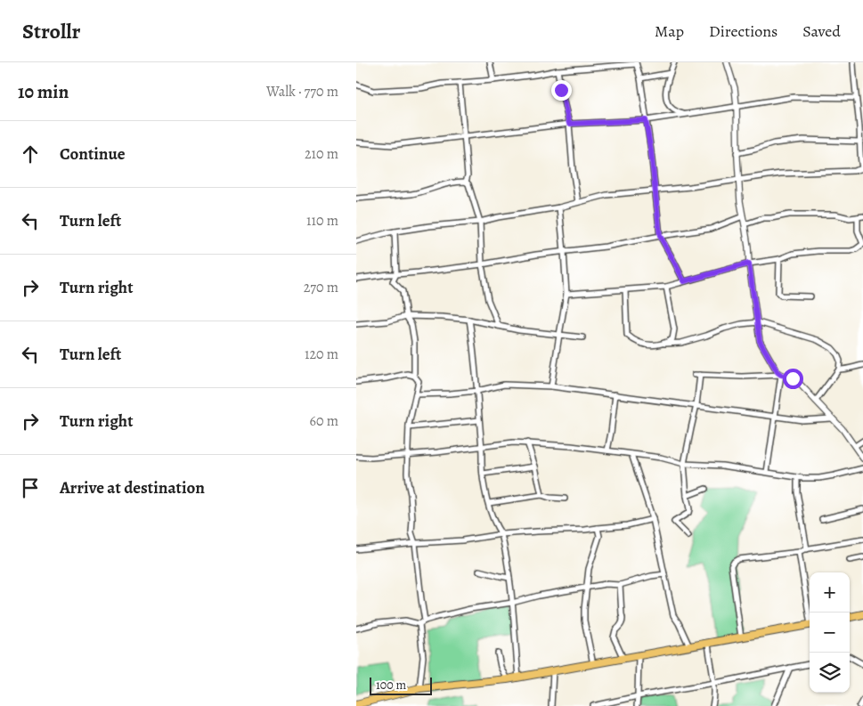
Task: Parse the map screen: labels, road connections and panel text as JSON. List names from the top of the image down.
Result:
{
  "scale_bar": "100 m",
  "page": {
    "header": "Strollr",
    "nav": ["Map", "Directions", "Saved"],
    "heading": ["10 min", "Walk · 770 m"],
    "list": [
      ["Continue", "210 m"],
      ["Turn left", "110 m"],
      ["Turn right", "270 m"],
      ["Turn left", "120 m"],
      ["Turn right", "60 m"],
      "Arrive at destination"
    ],
    "map_buttons": ["+", "−"],
    "scale": "100 m"
  }
}
